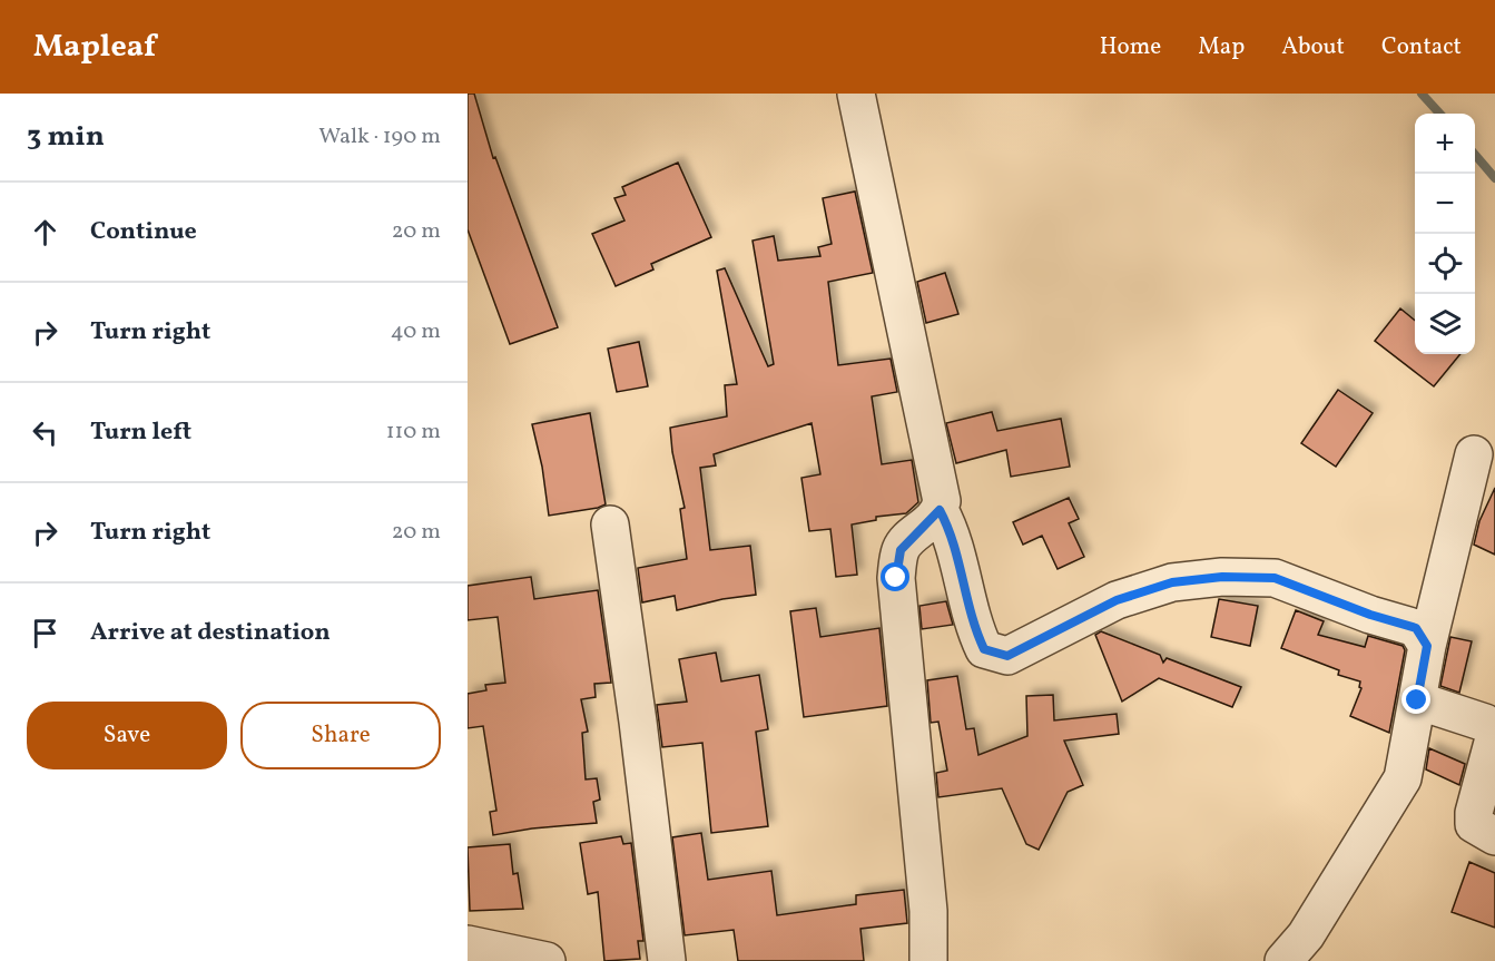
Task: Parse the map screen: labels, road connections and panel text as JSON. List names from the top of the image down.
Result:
{
  "page": {
    "header": "Mapleaf",
    "nav": [
      "Home",
      "Map",
      "About",
      "Contact"
    ],
    "heading": ["3 min", "Walk · 190 m"],
    "map_buttons": ["+", "−"],
    "list": [
      ["Continue", "20 m"],
      ["Turn right", "40 m"],
      ["Turn left", "110 m"],
      ["Turn right", "20 m"],
      "Arrive at destination"
    ],
    "buttons": ["Save", "Share"]
  }
}
